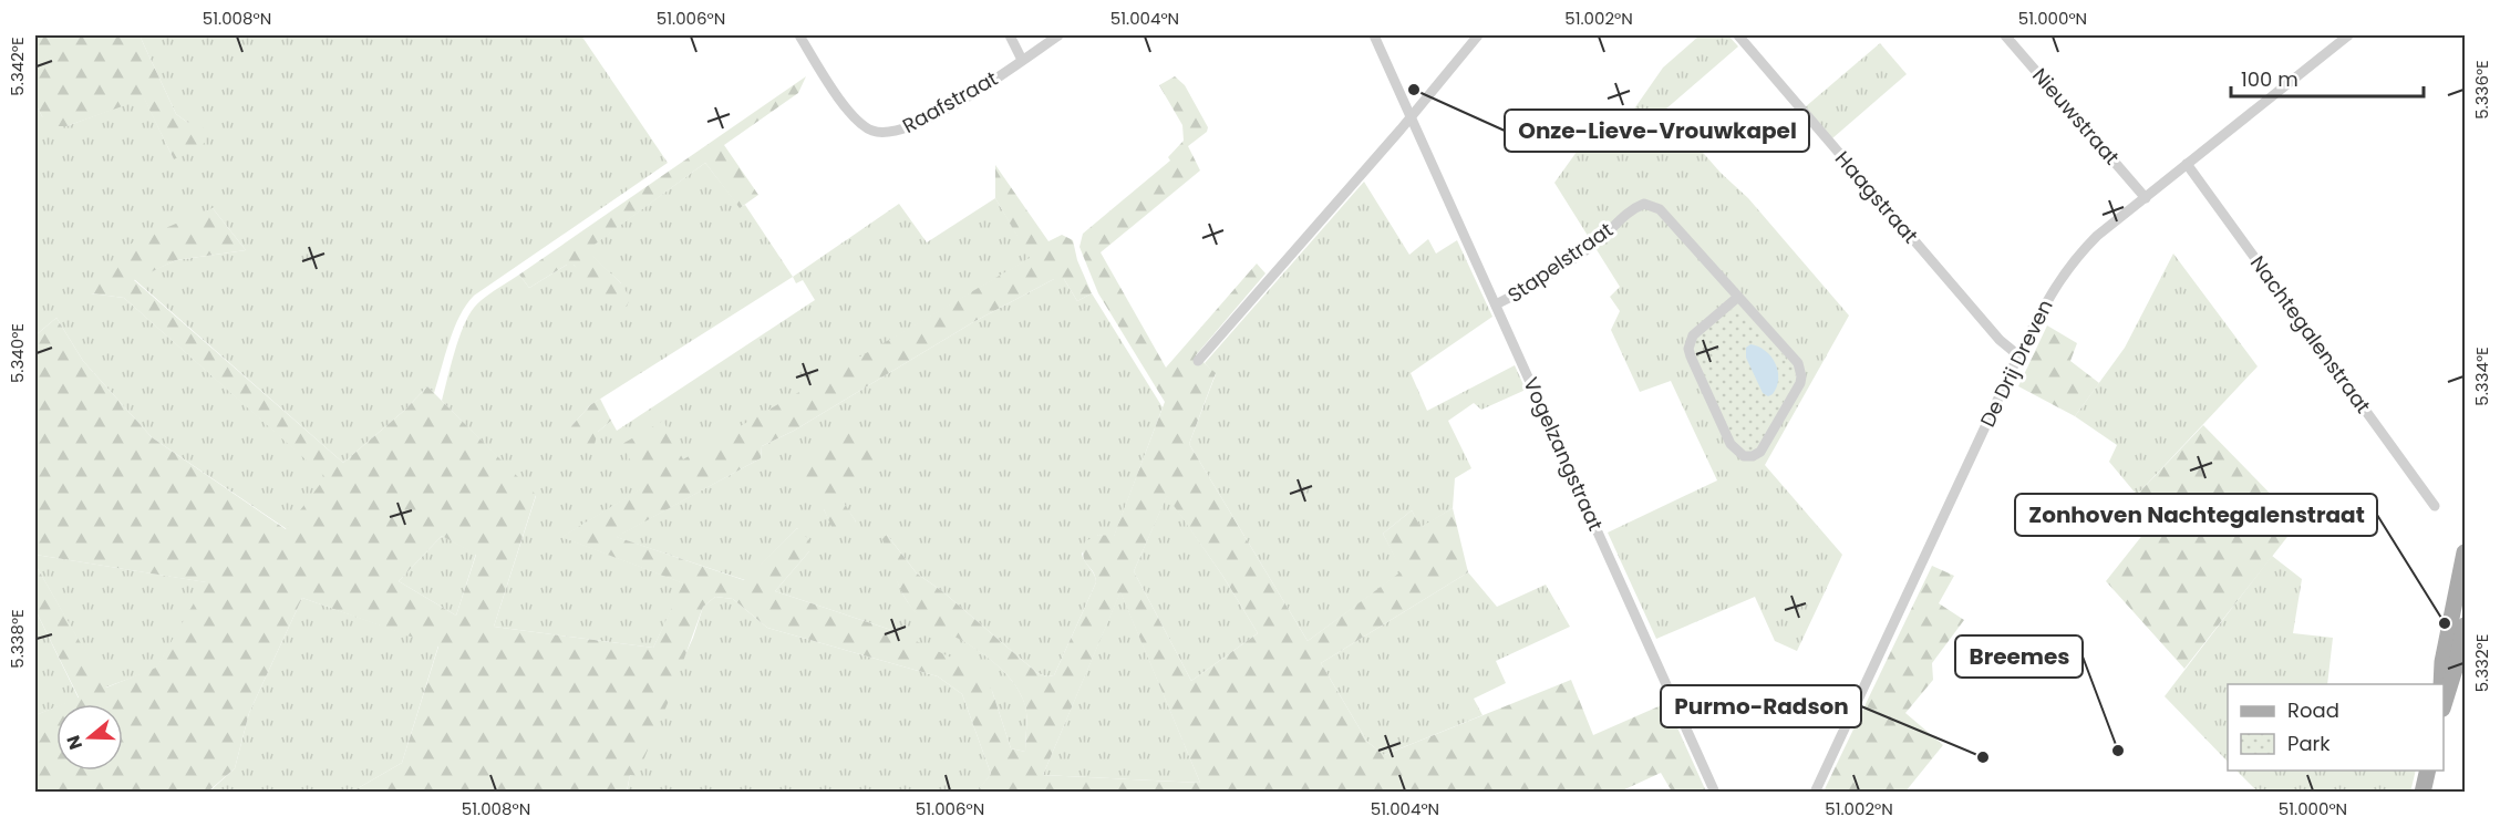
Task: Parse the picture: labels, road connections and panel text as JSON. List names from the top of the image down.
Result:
{
  "streets": {
    "street": [
      "Raafstraat",
      "Nieuwstraat",
      "Haagstraat",
      "Stapelstraat",
      "Nachtegalenstraat",
      "De Drij Dreven",
      "Vogelzangstraat"
    ]
  },
  "crossings": [
    ["Nieuwstraat", "De Drij Dreven"],
    ["Haagstraat", "De Drij Dreven"],
    ["Stapelstraat", "Vogelzangstraat"],
    ["Nachtegalenstraat", "De Drij Dreven"]
  ],
  "places": [
    "Onze-Lieve-Vrouwkapel",
    "Zonhoven Nachtegalenstraat",
    "Breemes",
    "Purmo-Radson"
  ],
  "legend": ["Road", "Park"],
  "scale_bar": "100 m",
  "north": "left",
  "coordinates": [
    "51.008°N",
    "51.006°N",
    "51.004°N",
    "51.002°N",
    "51.000°N",
    "5.342°E",
    "5.336°E",
    "5.340°E",
    "5.334°E",
    "5.338°E",
    "5.332°E"
  ]
}
